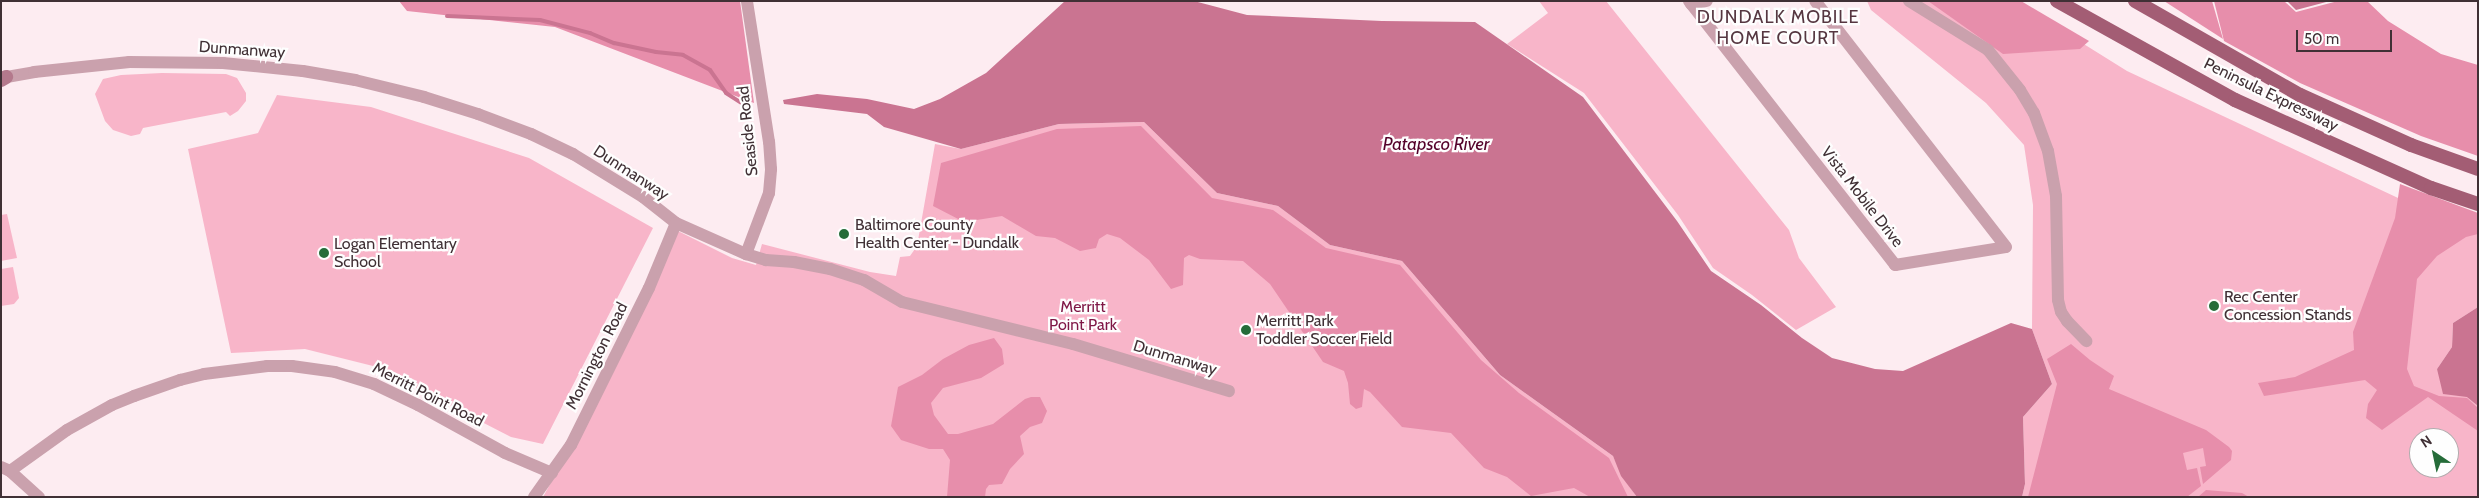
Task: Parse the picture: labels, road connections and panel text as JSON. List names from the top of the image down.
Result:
{
  "streets": {
    "main road": ["Peninsula Expressway"],
    "street": [
      "Dunmanway",
      "Seaside Road",
      "Vista Mobile Drive",
      "Mornington Road",
      "Merritt Point Road"
    ]
  },
  "crossings": [
    ["Dunmanway", "Seaside Road"],
    ["Dunmanway", "Mornington Road"],
    ["Mornington Road", "Merritt Point Road"]
  ],
  "districts": ["DUNDALK MOBILE HOME COURT"],
  "water": ["Patapsco River"],
  "parks": ["Merritt Point Park"],
  "places": [
    "Baltimore County Health Center - Dundalk",
    "Logan Elementary School",
    "Rec Center Concession Stands",
    "Merritt Park Toddler Soccer Field"
  ],
  "scale_bar": "50 m",
  "north": "top left"
}
